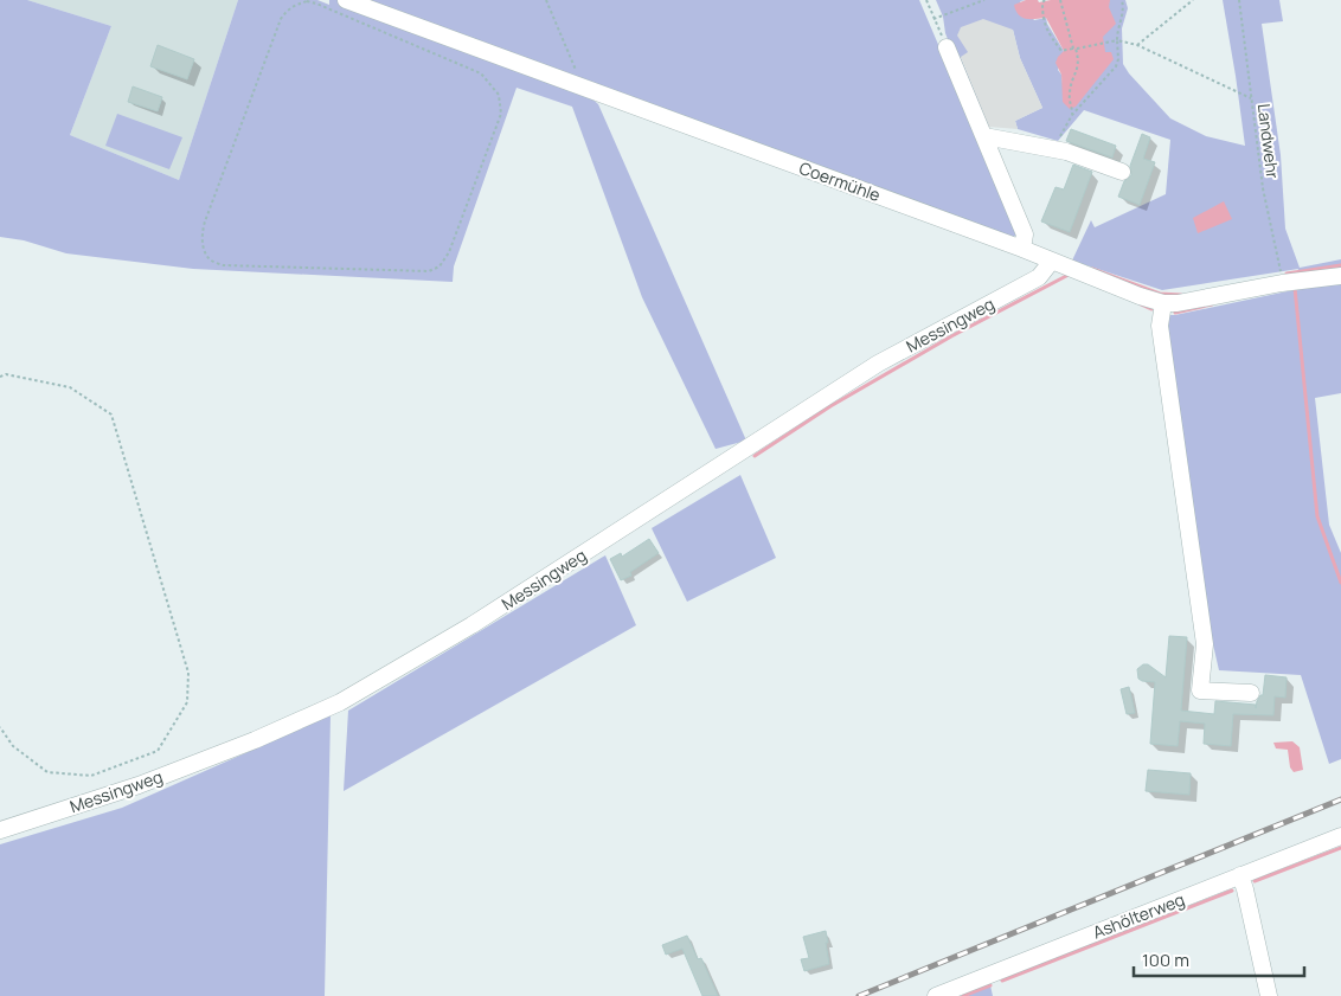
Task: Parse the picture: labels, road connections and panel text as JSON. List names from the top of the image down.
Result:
{
  "streets": {
    "street": ["Coermühle", "Messingweg", "Ashölterweg"],
    "path": ["Landwehr"]
  },
  "crossings": [
    ["Landwehr", "Coermühle"],
    ["Coermühle", "Messingweg"]
  ],
  "scale_bar": "100 m"
}
